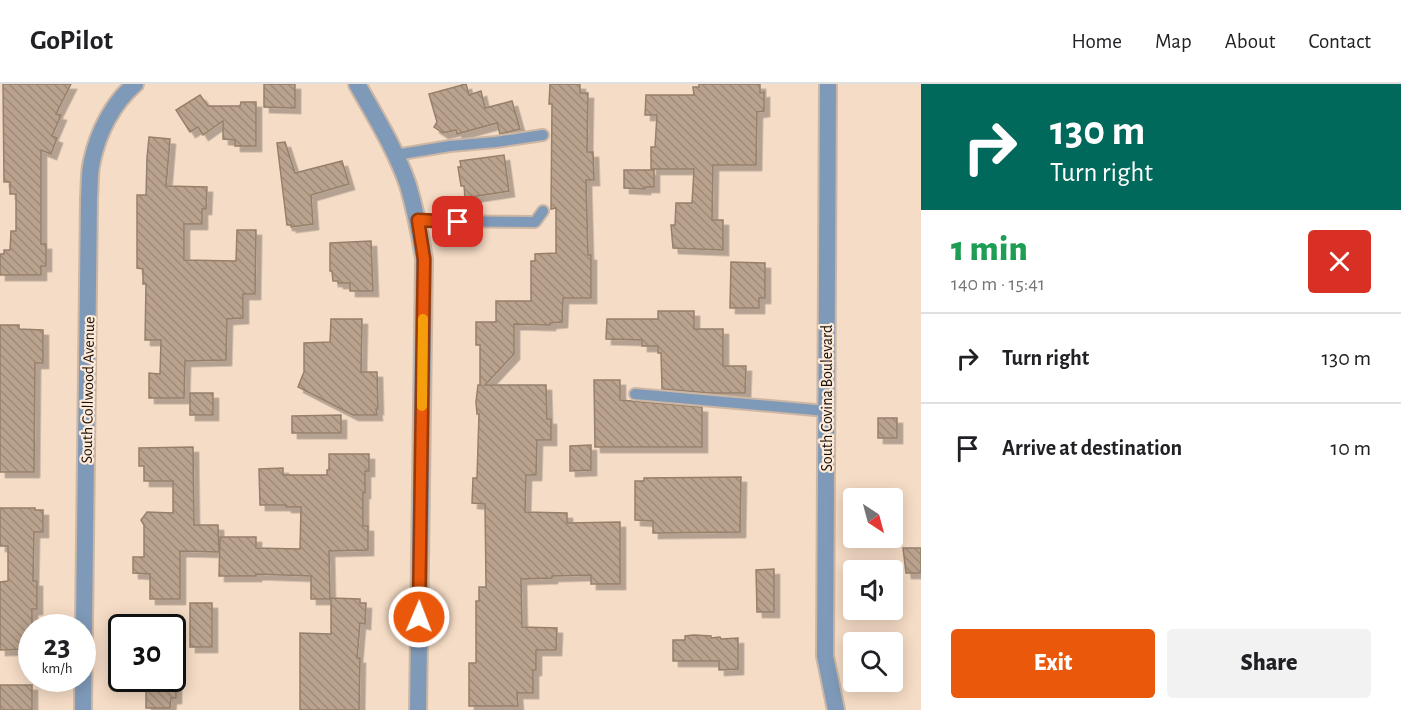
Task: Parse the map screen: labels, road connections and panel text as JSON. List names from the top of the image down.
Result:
{
  "streets": {
    "street": ["South Collwood Avenue", "South Covina Boulevard"]
  },
  "north": "bottom right",
  "page": {
    "header": "GoPilot",
    "nav": [
      "Home",
      "Map",
      "About",
      "Contact"
    ],
    "turn": ["130 m", "Turn right"],
    "heading": ["1 min", "140 m · 15:41"],
    "list": [
      {
        "name": "Turn right",
        "value": "130 m"
      },
      {
        "name": "Arrive at destination",
        "value": "10 m"
      }
    ],
    "speed": "23 km/h",
    "limit": "30",
    "buttons": ["Exit", "Share"]
  }
}
